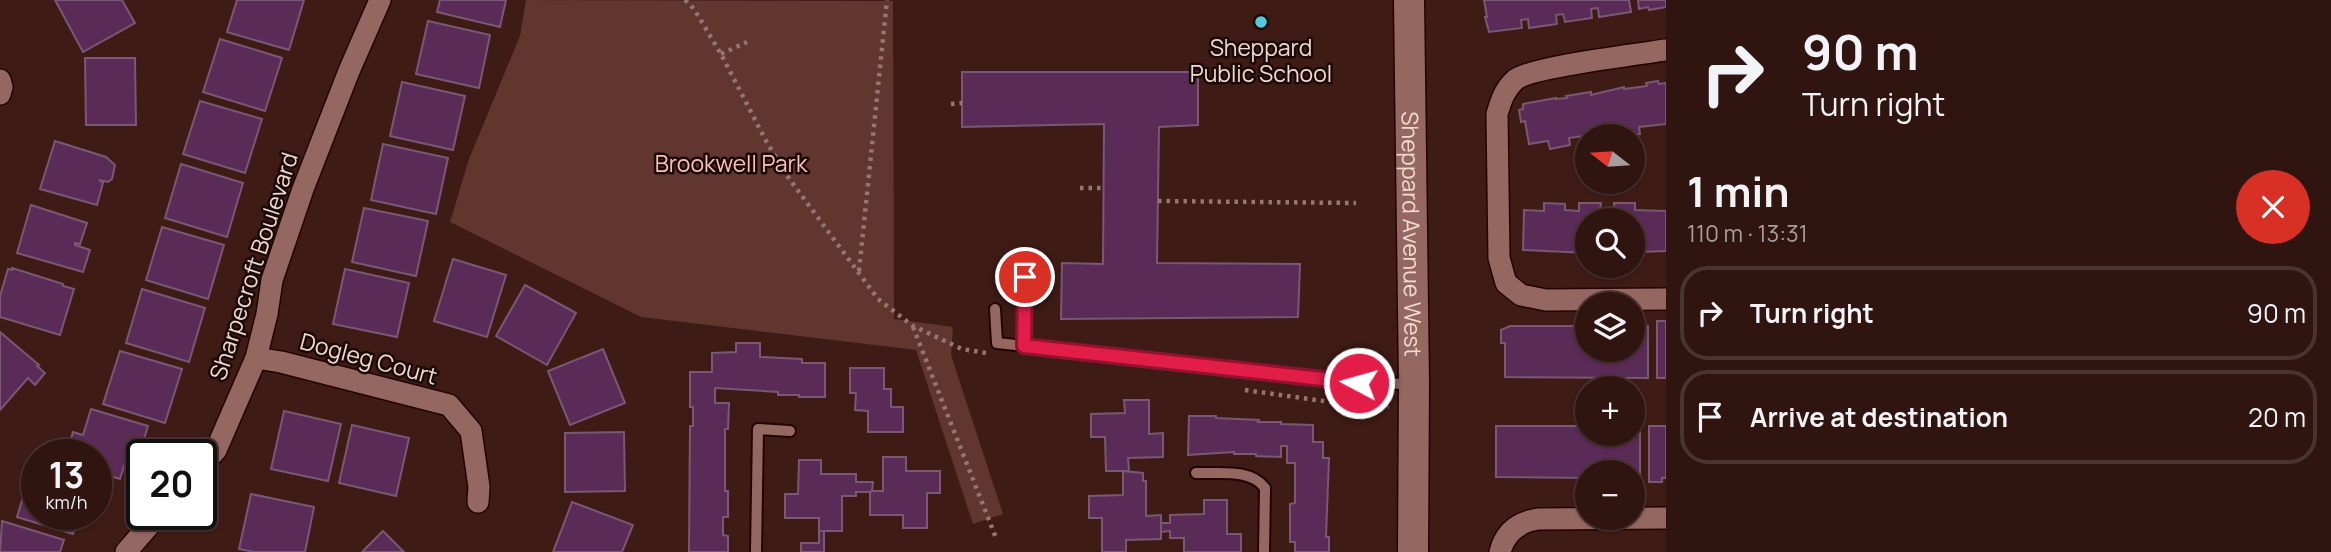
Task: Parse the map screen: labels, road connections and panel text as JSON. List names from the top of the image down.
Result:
{
  "streets": {
    "main road": ["Sheppard Avenue West"],
    "street": ["Sharpecroft Boulevard", "Dogleg Court"]
  },
  "crossings": [
    ["Sharpecroft Boulevard", "Dogleg Court"]
  ],
  "parks": ["Brookwell Park"],
  "places": ["Sheppard Public School"],
  "north": "left",
  "page": {
    "turn": ["90 m", "Turn right"],
    "map_buttons": ["+", "−"],
    "heading": ["1 min", "110 m · 13:31"],
    "list": [
      {
        "name": "Turn right",
        "value": "90 m"
      },
      {
        "name": "Arrive at destination",
        "value": "20 m"
      }
    ],
    "speed": "13 km/h",
    "limit": "20"
  }
}
